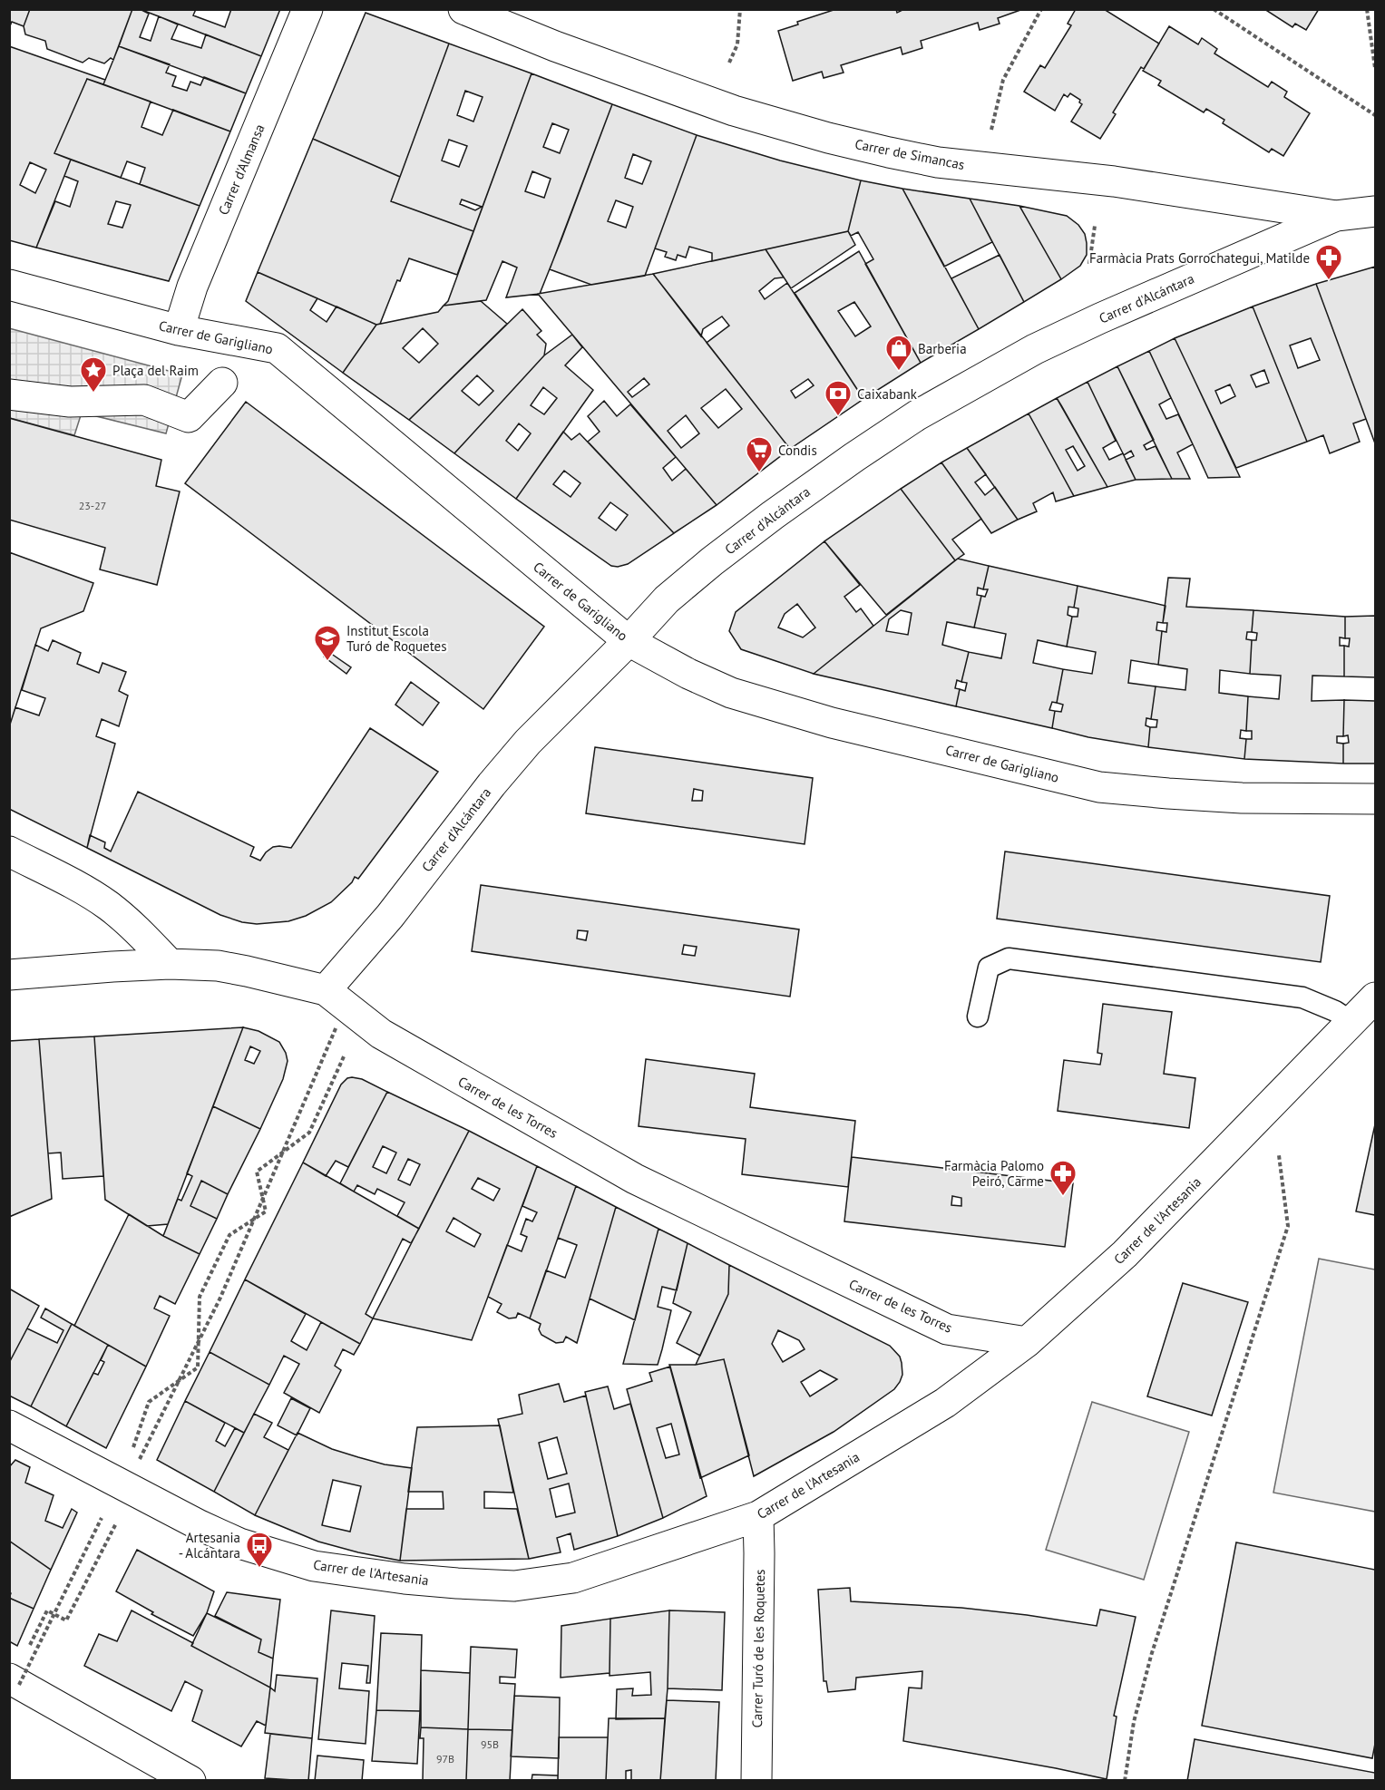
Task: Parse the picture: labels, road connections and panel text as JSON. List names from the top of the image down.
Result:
{
  "streets": {
    "street": [
      "Carrer de Simancas",
      "Carrer d'Almansa",
      "Carrer d'Alcántara",
      "Carrer de Garigliano",
      "Carrer de les Torres",
      "Carrer de l'Artesania",
      "Carrer Turó de les Roquetes"
    ]
  },
  "crossings": [
    ["Carrer de Simancas", "Carrer d'Alcántara"],
    ["Carrer d'Almansa", "Carrer de Garigliano"],
    ["Carrer d'Alcántara", "Carrer de Garigliano"],
    ["Carrer d'Alcántara", "Carrer de les Torres"],
    ["Carrer de les Torres", "Carrer de l'Artesania"],
    ["Carrer de l'Artesania", "Carrer Turó de les Roquetes"]
  ],
  "places": {
    "pharmacy": ["Farmàcia Prats Gorrochategui, Matilde", "Farmàcia Palomo Peiró, Carme"],
    "shop": ["Barberia"],
    "place": ["Plaça del Raim"],
    "bank": ["Caixabank"],
    "supermarket": ["Condis"],
    "school or university": ["Institut Escola Turó de Roquetes"],
    "bus stop": ["Artesania - Alcántara"]
  },
  "house_numbers": ["23-27", "95B", "97B"]
}
